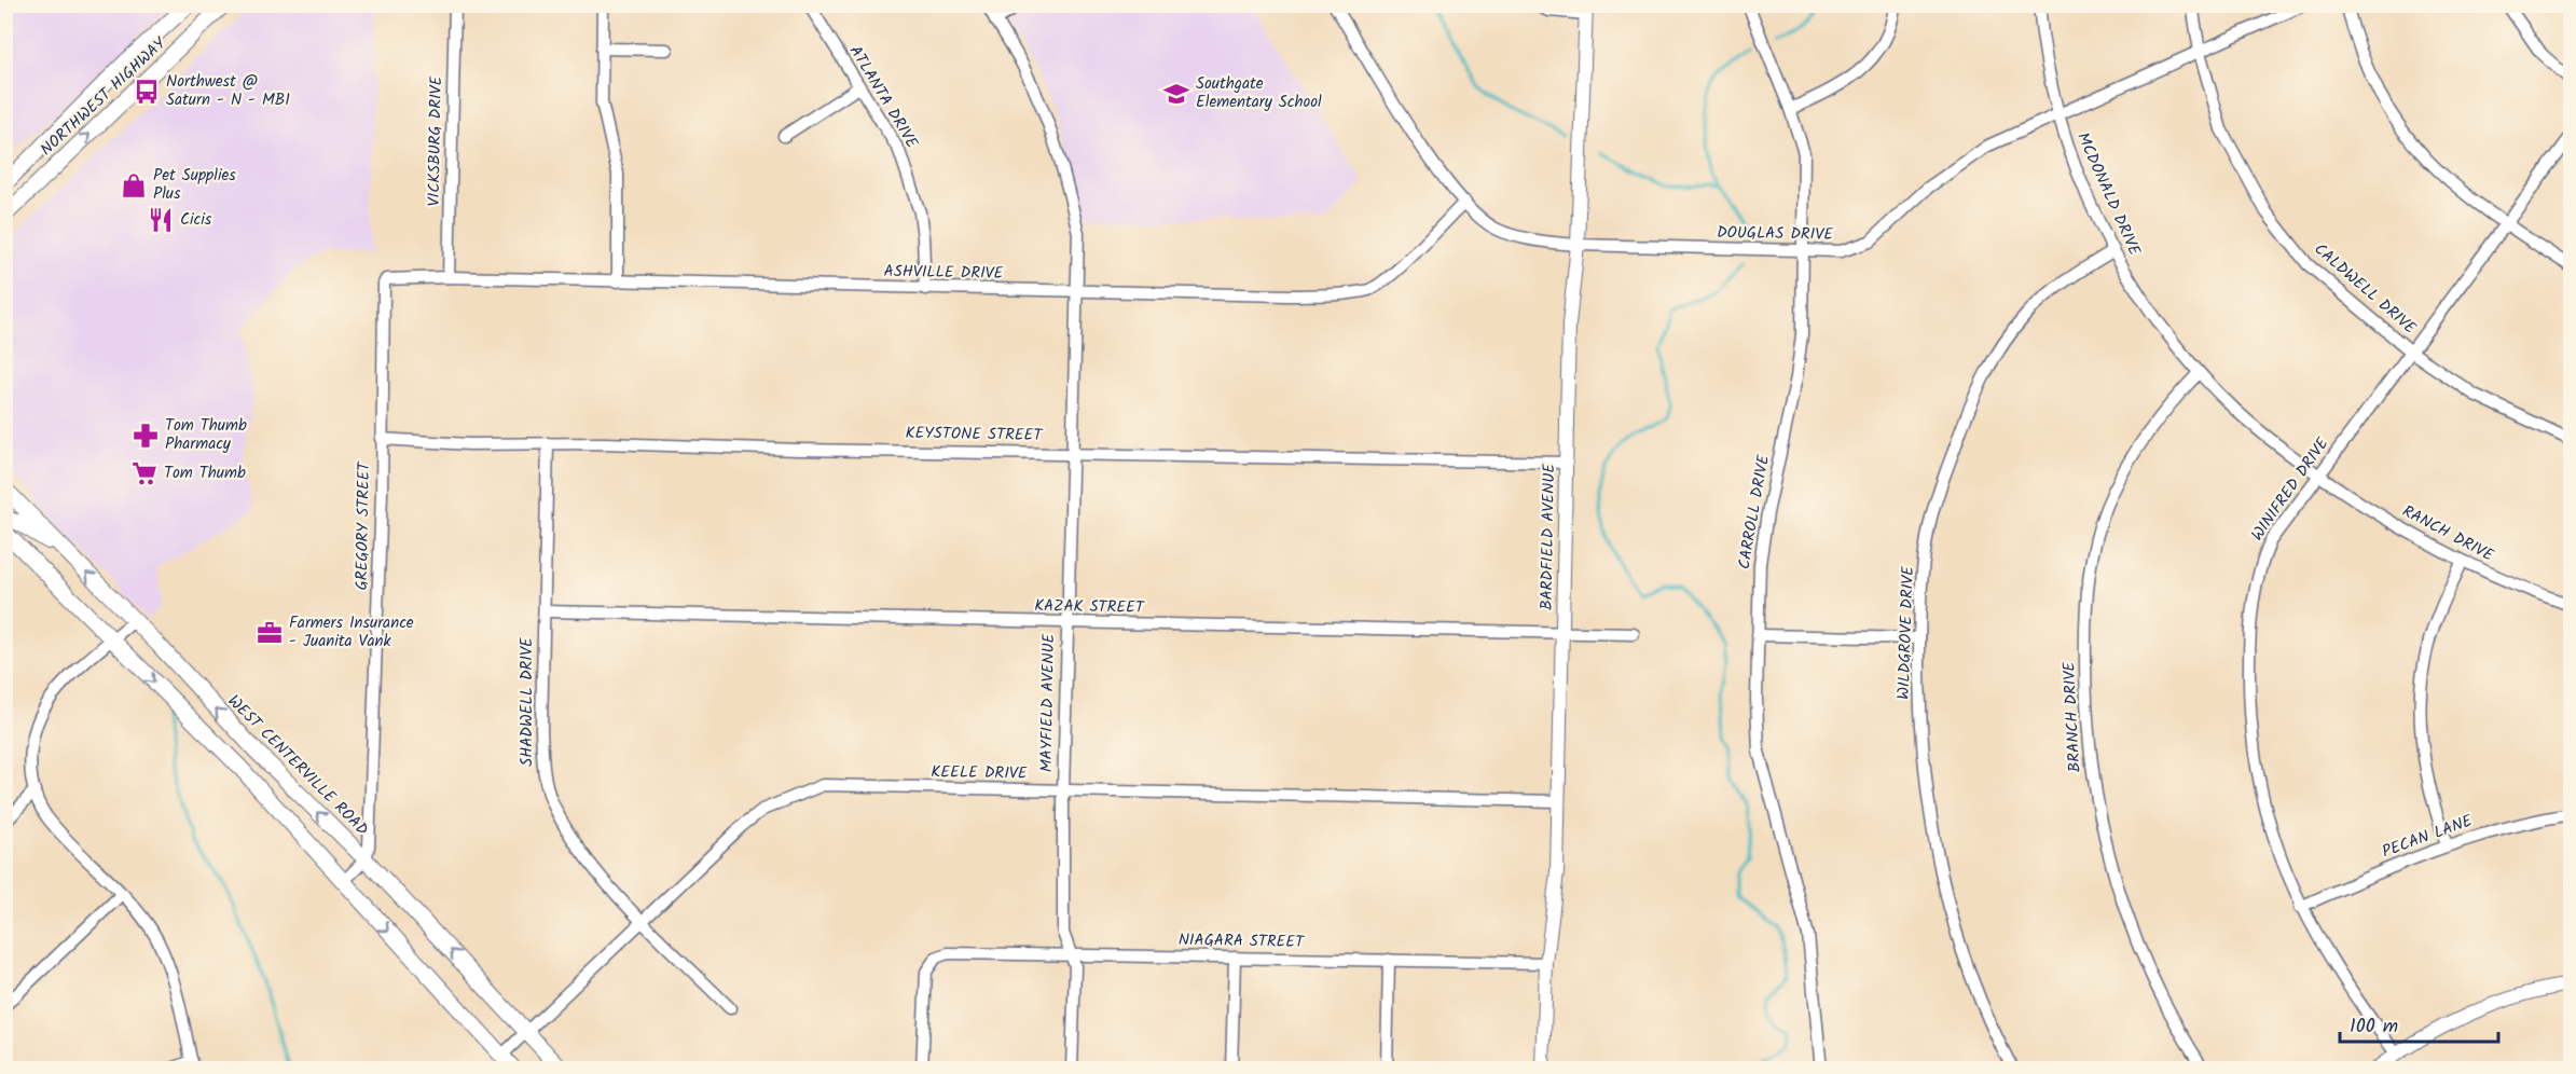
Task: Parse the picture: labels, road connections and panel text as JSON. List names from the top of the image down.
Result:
{
  "streets": {
    "main road": ["NORTHWEST HIGHWAY", "WEST CENTERVILLE ROAD"],
    "street": [
      "ATLANTA DRIVE",
      "VICKSBURG DRIVE",
      "MCDONALD DRIVE",
      "DOUGLAS DRIVE",
      "ASHVILLE DRIVE",
      "CALDWELL DRIVE",
      "KEYSTONE STREET",
      "WINIFRED DRIVE",
      "CARROLL DRIVE",
      "GREGORY STREET",
      "RANCH DRIVE",
      "BARDFIELD AVENUE",
      "KAZAK STREET",
      "WILDGROVE DRIVE",
      "SHADWELL DRIVE",
      "MAYFIELD AVENUE",
      "BRANCH DRIVE",
      "KEELE DRIVE",
      "PECAN LANE",
      "NIAGARA STREET"
    ]
  },
  "crossings": [
    ["ATLANTA DRIVE", "ASHVILLE DRIVE"],
    ["VICKSBURG DRIVE", "ASHVILLE DRIVE"],
    ["MCDONALD DRIVE", "DOUGLAS DRIVE"],
    ["MCDONALD DRIVE", "WINIFRED DRIVE"],
    ["MCDONALD DRIVE", "RANCH DRIVE"],
    ["MCDONALD DRIVE", "WILDGROVE DRIVE"],
    ["MCDONALD DRIVE", "BRANCH DRIVE"],
    ["DOUGLAS DRIVE", "ASHVILLE DRIVE"],
    ["DOUGLAS DRIVE", "CALDWELL DRIVE"],
    ["DOUGLAS DRIVE", "CARROLL DRIVE"],
    ["DOUGLAS DRIVE", "BARDFIELD AVENUE"],
    ["ASHVILLE DRIVE", "GREGORY STREET"],
    ["ASHVILLE DRIVE", "MAYFIELD AVENUE"],
    ["CALDWELL DRIVE", "WINIFRED DRIVE"],
    ["KEYSTONE STREET", "GREGORY STREET"],
    ["KEYSTONE STREET", "BARDFIELD AVENUE"],
    ["KEYSTONE STREET", "SHADWELL DRIVE"],
    ["KEYSTONE STREET", "MAYFIELD AVENUE"],
    ["WINIFRED DRIVE", "RANCH DRIVE"],
    ["WINIFRED DRIVE", "PECAN LANE"],
    ["GREGORY STREET", "WEST CENTERVILLE ROAD"],
    ["BARDFIELD AVENUE", "KAZAK STREET"],
    ["BARDFIELD AVENUE", "KEELE DRIVE"],
    ["BARDFIELD AVENUE", "NIAGARA STREET"],
    ["KAZAK STREET", "SHADWELL DRIVE"],
    ["KAZAK STREET", "MAYFIELD AVENUE"],
    ["SHADWELL DRIVE", "KEELE DRIVE"],
    ["MAYFIELD AVENUE", "KEELE DRIVE"],
    ["MAYFIELD AVENUE", "NIAGARA STREET"],
    ["WEST CENTERVILLE ROAD", "KEELE DRIVE"]
  ],
  "places": {
    "bus stop": ["Northwest @ Saturn - N - MB1"],
    "school or university": ["Southgate Elementary School"],
    "shop": ["Pet Supplies Plus"],
    "restaurant": ["Cicis"],
    "pharmacy": ["Tom Thumb Pharmacy"],
    "supermarket": ["Tom Thumb"],
    "office": ["Farmers Insurance - Juanita Vank"]
  },
  "scale_bar": "100 m"
}
